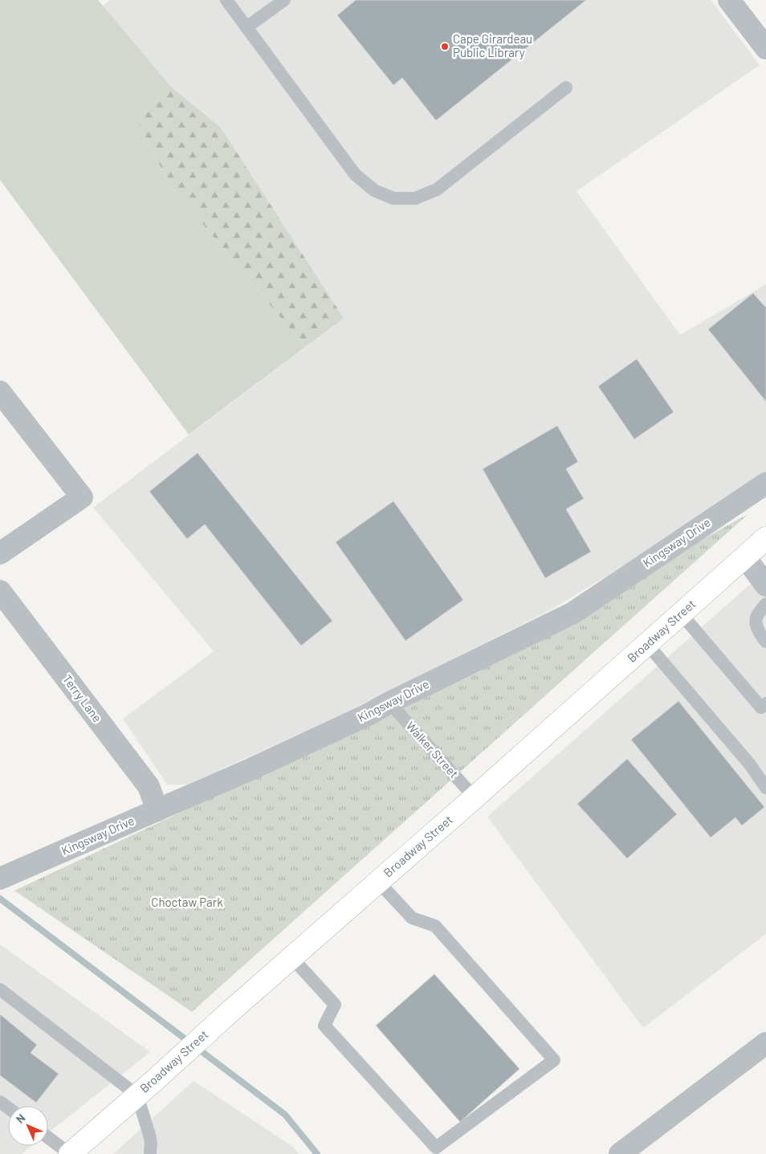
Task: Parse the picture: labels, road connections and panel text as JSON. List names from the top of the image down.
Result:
{
  "streets": {
    "main road": ["Broadway Street"],
    "street": ["Kingsway Drive", "Terry Lane"],
    "lane": ["Walker Street"]
  },
  "crossings": [
    ["Kingsway Drive", "Terry Lane"],
    ["Kingsway Drive", "Walker Street"],
    ["Broadway Street", "Walker Street"]
  ],
  "parks": ["Choctaw Park"],
  "places": ["Cape Girardeau Public Library"],
  "north": "top left"
}
